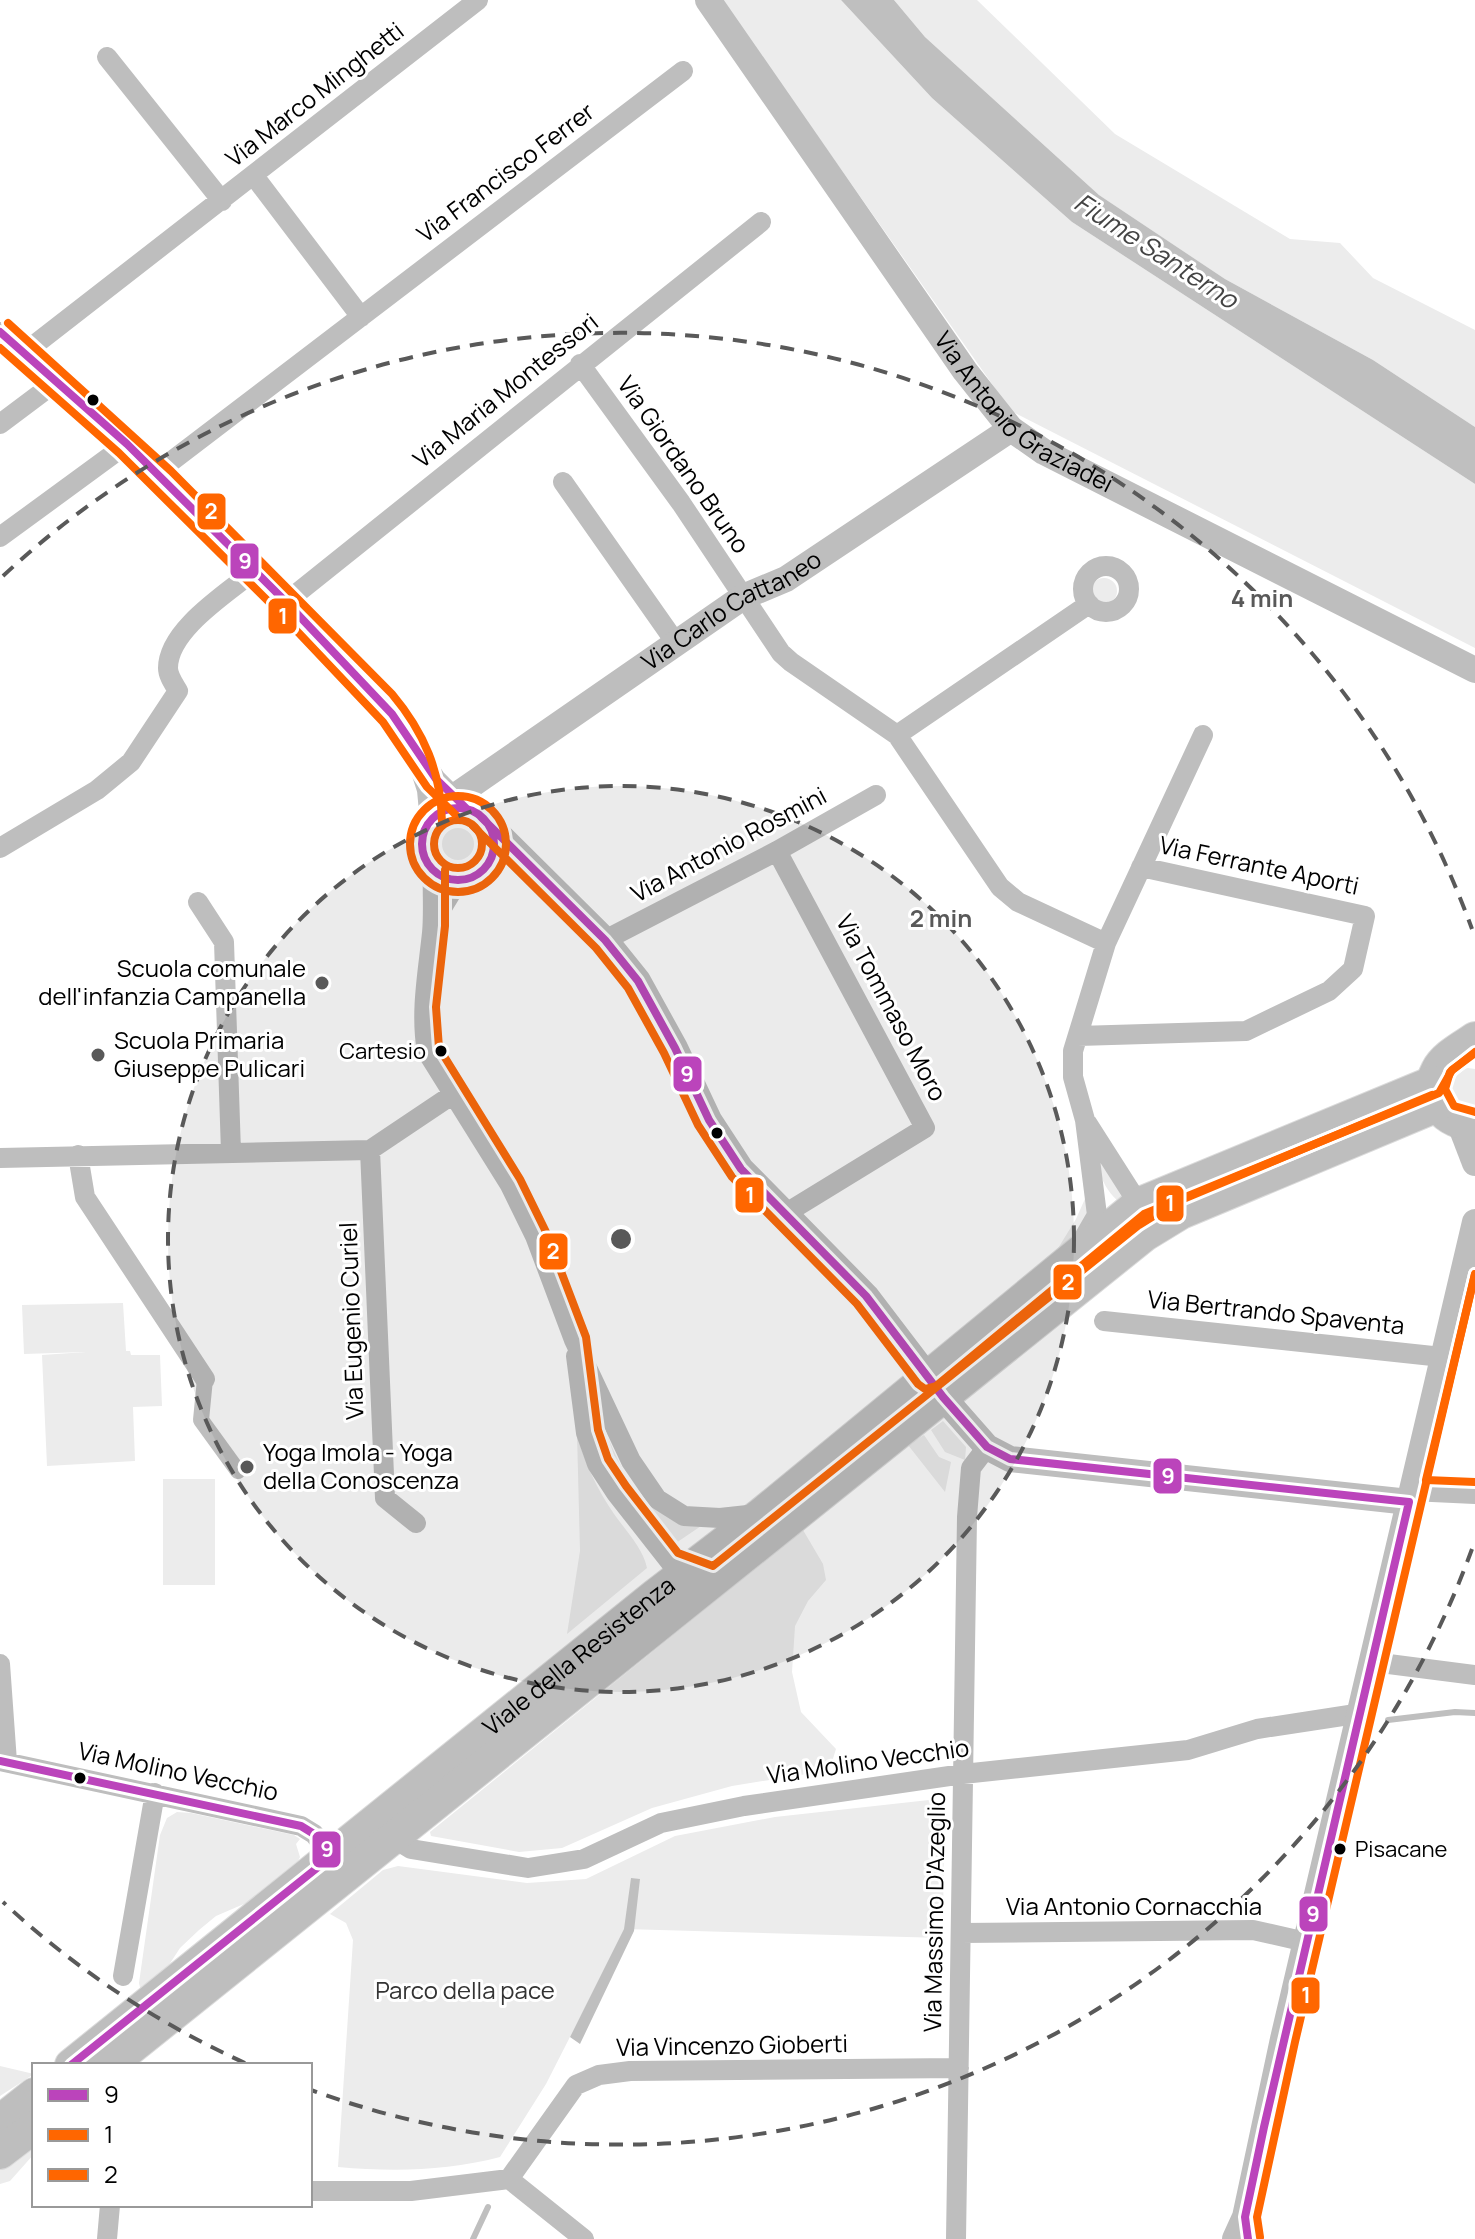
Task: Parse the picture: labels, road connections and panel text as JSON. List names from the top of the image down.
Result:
{
  "streets": {
    "main road": ["Viale della Resistenza"],
    "street": [
      "Via Marco Minghetti",
      "Via Francisco Ferrer",
      "Via Maria Montessori",
      "Via Antonio Graziadei",
      "Via Giordano Bruno",
      "Via Carlo Cattaneo",
      "Via Antonio Rosmini",
      "Via Ferrante Aporti",
      "Via Tommaso Moro",
      "Via Bertrando Spaventa",
      "Via Eugenio Curiel",
      "Via Molino Vecchio",
      "Via Antonio Cornacchia",
      "Via Massimo D'Azeglio",
      "Via Vincenzo Gioberti"
    ]
  },
  "crossings": [
    ["Via Maria Montessori", "Via Giordano Bruno"],
    ["Via Antonio Graziadei", "Via Carlo Cattaneo"],
    ["Via Giordano Bruno", "Via Carlo Cattaneo"],
    ["Via Antonio Rosmini", "Via Tommaso Moro"],
    ["Viale della Resistenza", "Via Molino Vecchio"],
    ["Via Molino Vecchio", "Via Massimo D'Azeglio"],
    ["Via Antonio Cornacchia", "Via Massimo D'Azeglio"],
    ["Via Massimo D'Azeglio", "Via Vincenzo Gioberti"]
  ],
  "water": ["Fiume Santerno"],
  "parks": ["Parco della pace"],
  "places": [
    "Scuola comunale dell'infanzia Campanella",
    "Cartesio",
    "Scuola Primaria Giuseppe Pulicari",
    "Yoga Imola - Yoga della Conoscenza",
    "Pisacane"
  ],
  "lines": ["transit line 2", "transit line 9", "transit line 1"],
  "legend": ["9", "1", "2"],
  "rings": ["4 min", "2 min"]
}
